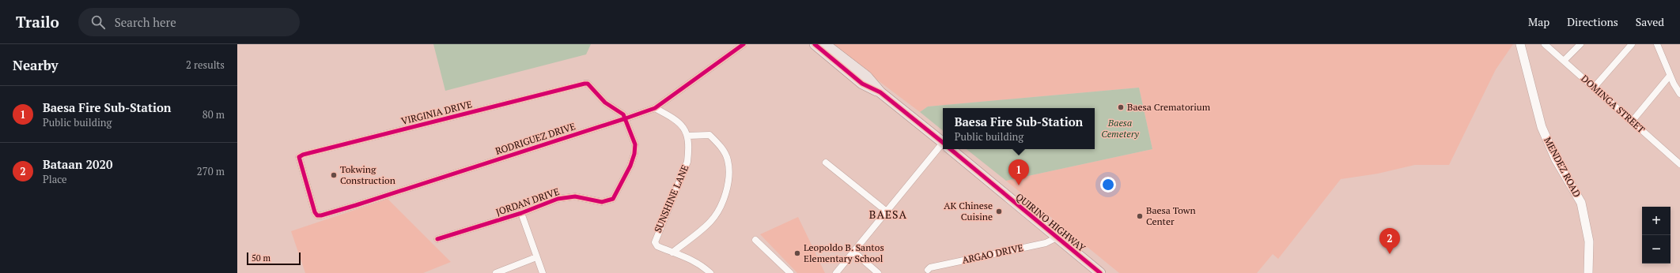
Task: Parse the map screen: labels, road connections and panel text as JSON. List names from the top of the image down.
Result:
{
  "streets": {
    "main road": ["QUIRINO HIGHWAY"],
    "street": [
      "DOMINGA STREET",
      "VIRGINIA DRIVE",
      "RODRIGUEZ DRIVE",
      "MENDEZ ROAD",
      "SUNSHINE LANE",
      "JORDAN DRIVE",
      "ARGAO DRIVE"
    ]
  },
  "crossings": [
    ["VIRGINIA DRIVE", "RODRIGUEZ DRIVE"],
    ["VIRGINIA DRIVE", "JORDAN DRIVE"],
    ["RODRIGUEZ DRIVE", "JORDAN DRIVE"],
    ["QUIRINO HIGHWAY", "ARGAO DRIVE"]
  ],
  "districts": ["BAESA"],
  "parks": ["Baesa Cemetery"],
  "places": [
    "Baesa Crematorium",
    "Tokwing Construction",
    "AK Chinese Cuisine",
    "Baesa Town Center",
    "Leopoldo B. Santos Elementary School"
  ],
  "scale_bar": "50 m",
  "page": {
    "header": "Trailo",
    "search": "Search here",
    "nav": ["Map", "Directions", "Saved"],
    "heading": ["Nearby", "2 results"],
    "list": [
      {
        "mark": "1",
        "name": "Baesa Fire Sub-Station",
        "note": "Public building",
        "value": "80 m"
      },
      {
        "mark": "2",
        "name": "Bataan 2020",
        "note": "Place",
        "value": "270 m"
      }
    ],
    "popup": ["Baesa Fire Sub-Station", "Public building"],
    "pins": ["1", "2"],
    "map_buttons": ["+", "−"],
    "scale": "50 m"
  }
}
